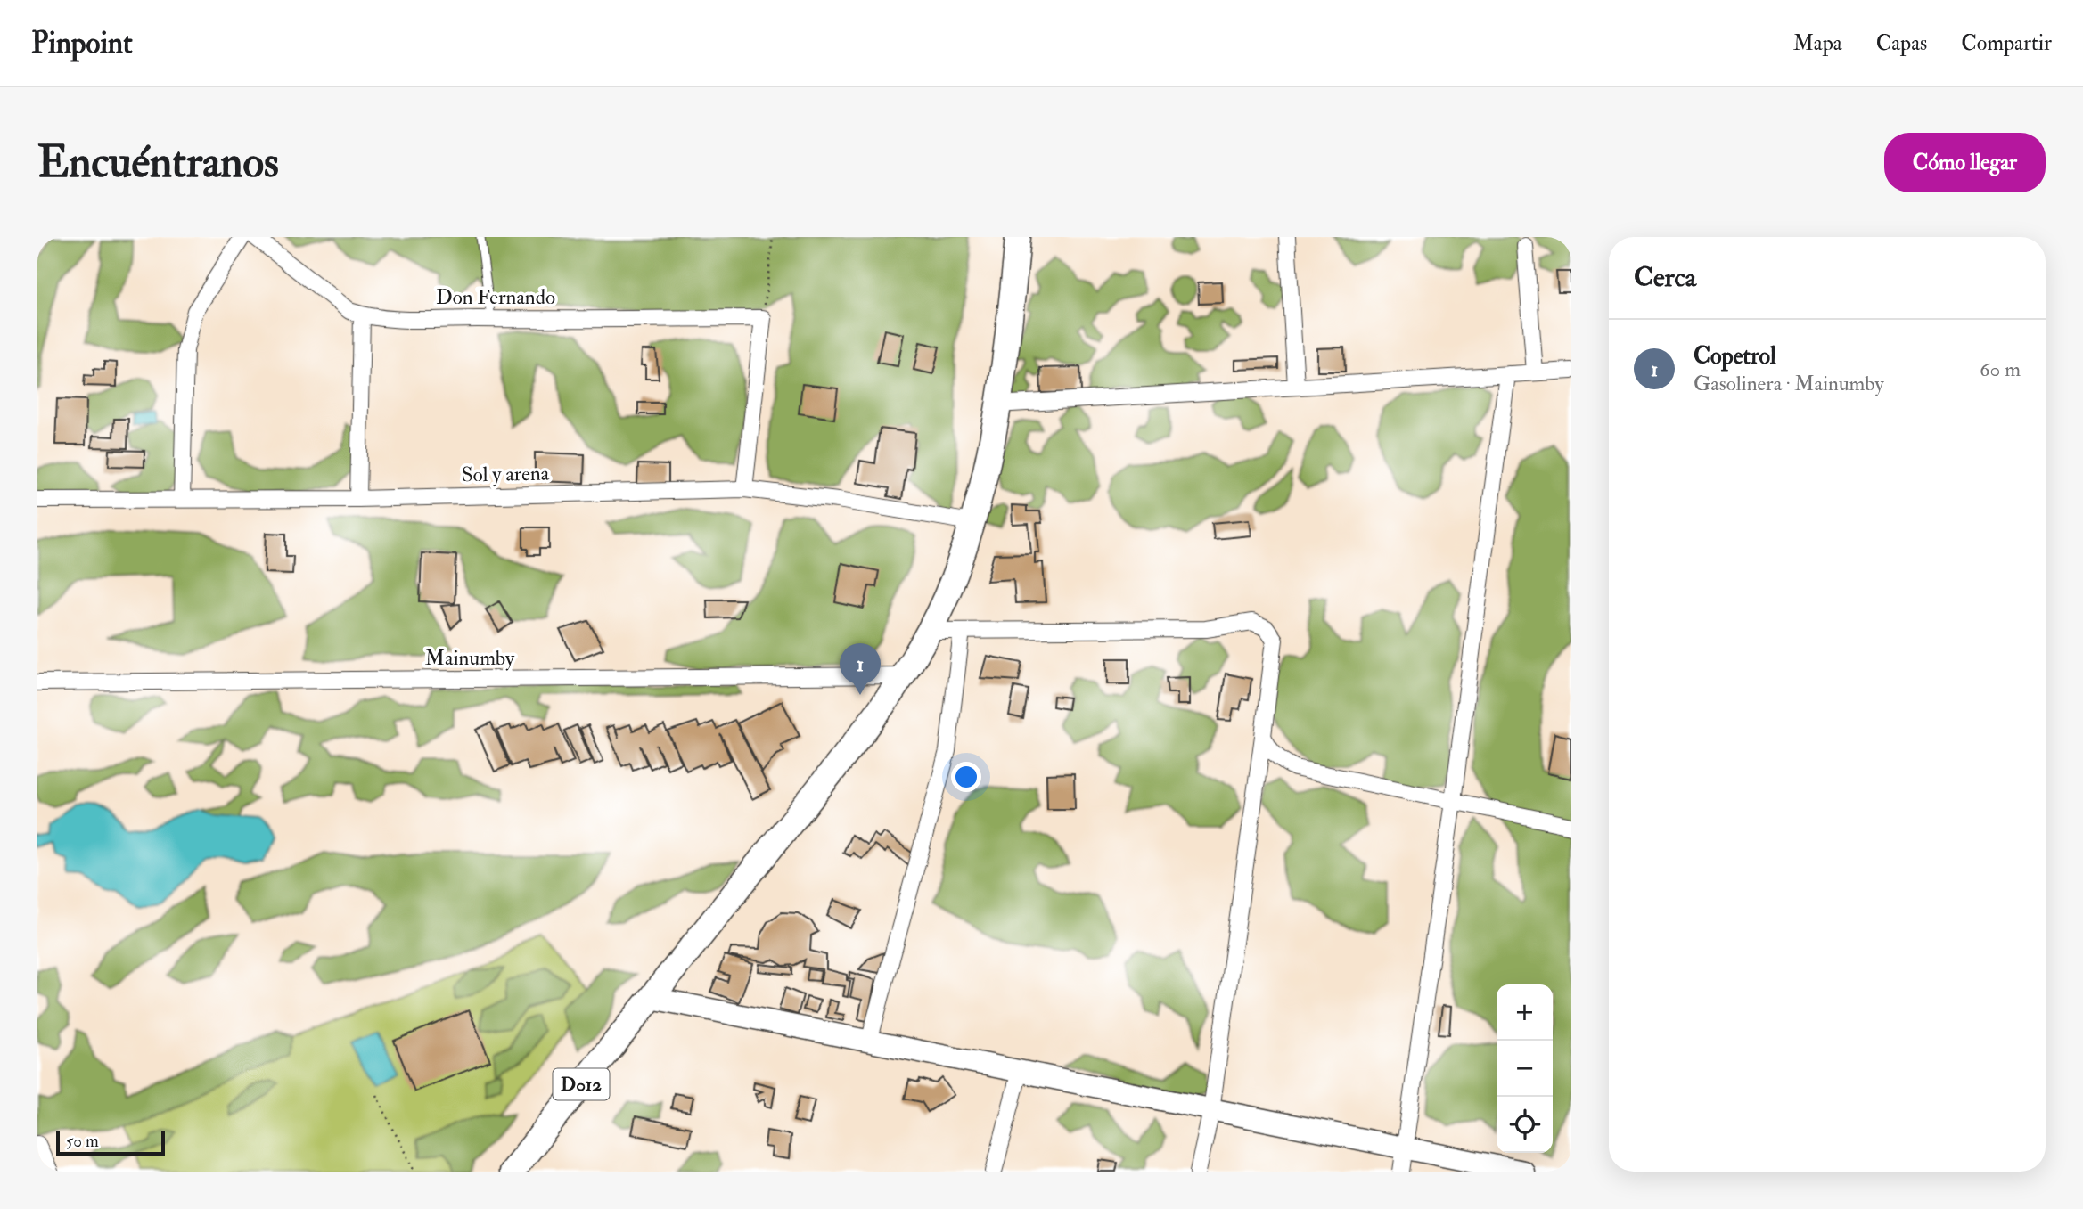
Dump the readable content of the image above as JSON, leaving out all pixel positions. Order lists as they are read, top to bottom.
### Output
{
  "streets": {
    "main road": ["D012"],
    "street": ["Don Fernando", "Sol y arena", "Mainumby"]
  },
  "crossings": [
    ["Sol y arena", "D012"],
    ["Mainumby", "D012"]
  ],
  "scale_bar": "50 m",
  "page": {
    "header": "Pinpoint",
    "nav": ["Mapa", "Capas", "Compartir"],
    "buttons": "Cómo llegar",
    "title": "Encuéntranos",
    "heading": "Cerca",
    "list": [
      {
        "mark": "1",
        "name": "Copetrol",
        "note": "Gasolinera · Mainumby",
        "value": "60 m"
      }
    ],
    "pins": "1",
    "map_buttons": ["+", "−"],
    "scale": "50 m"
  }
}
